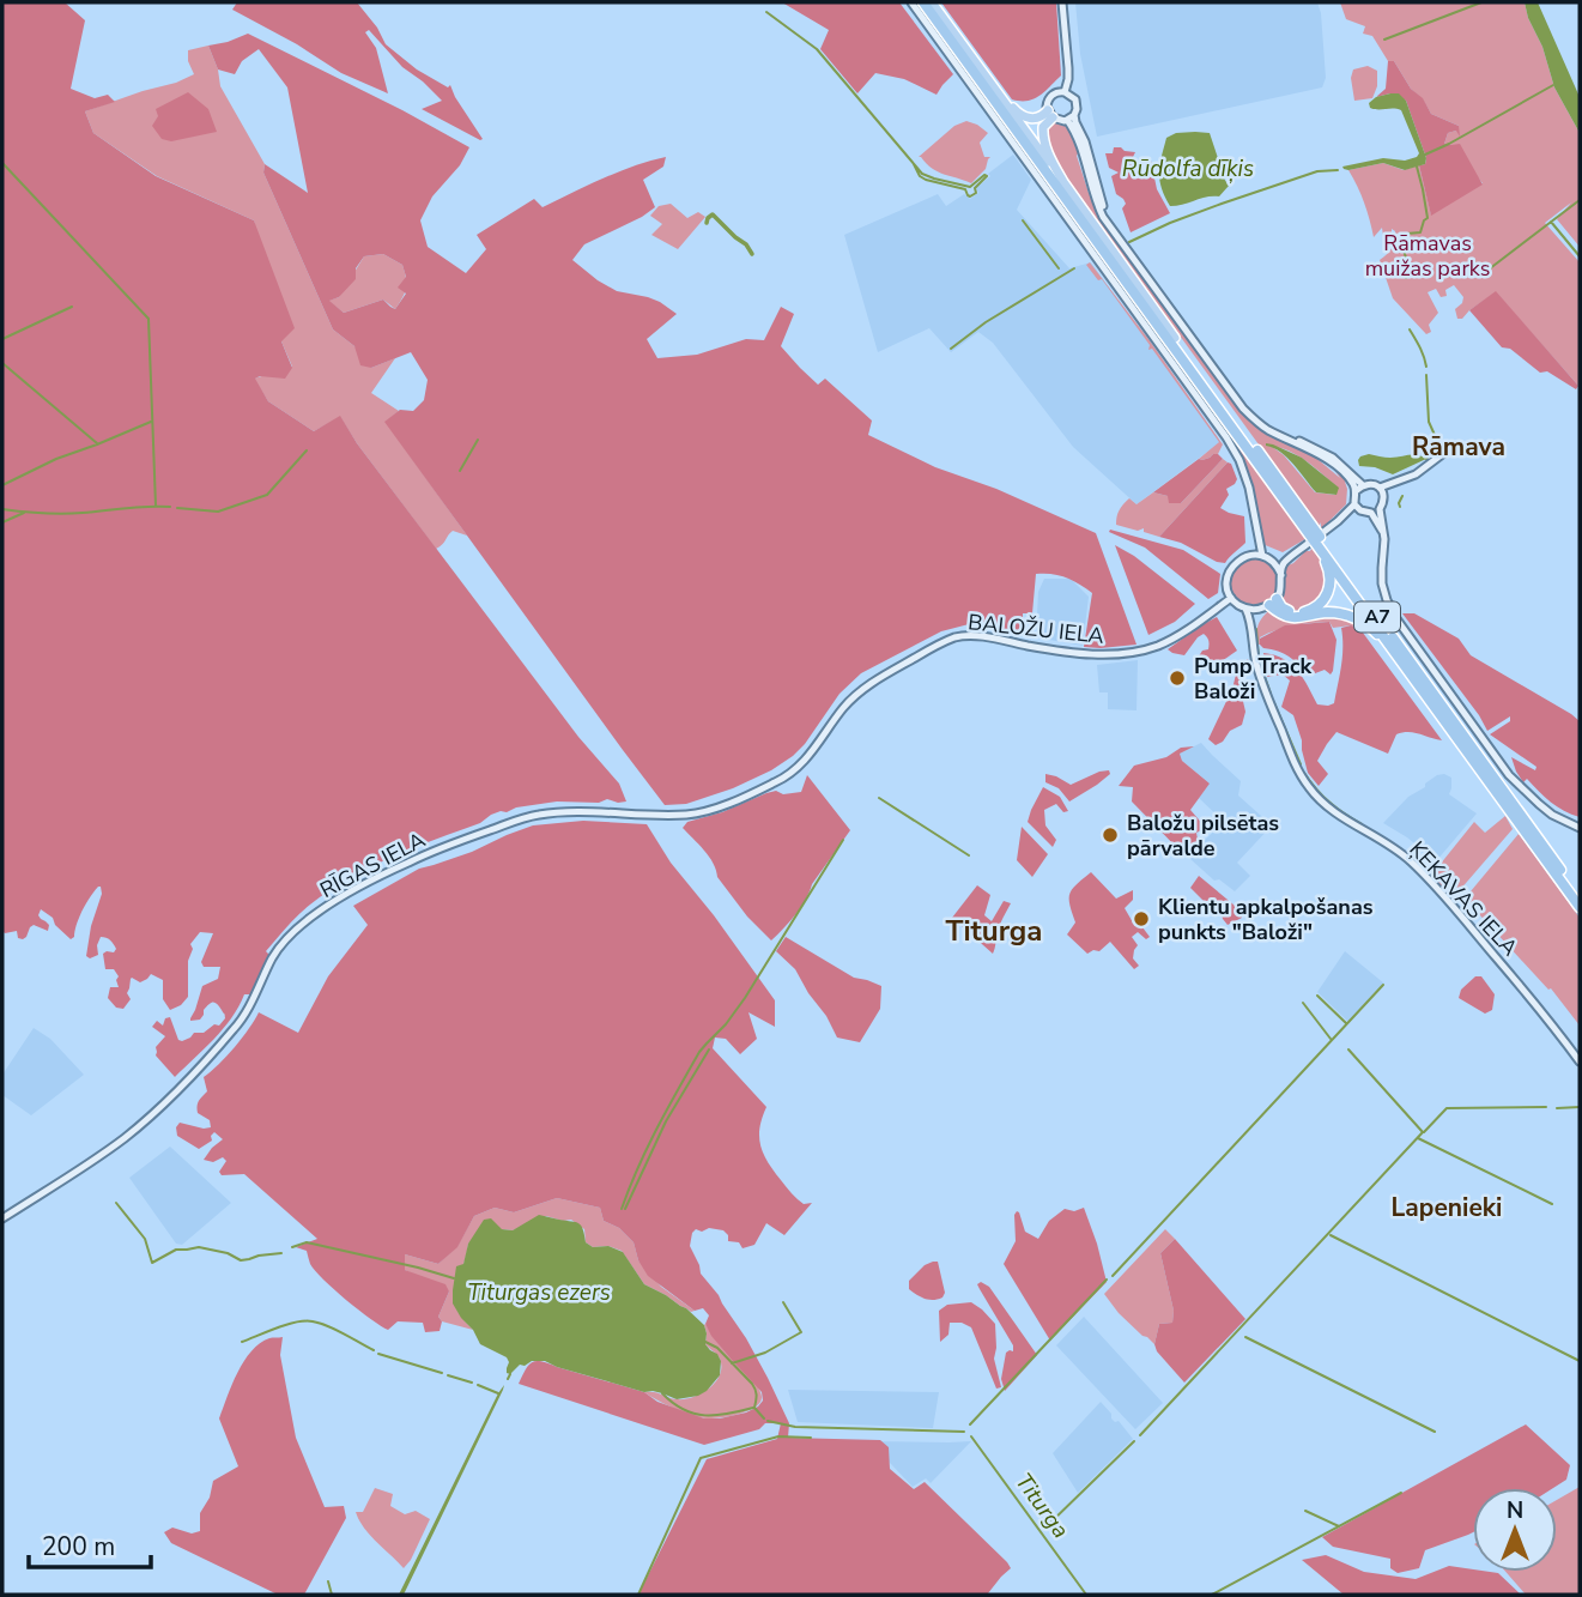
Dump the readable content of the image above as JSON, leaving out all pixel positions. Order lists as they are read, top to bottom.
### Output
{
  "streets": {
    "highway": ["A7"],
    "main road": ["BALOŽU IELA", "RĪGAS IELA", "ĶEKAVAS IELA"]
  },
  "crossings": [
    ["BALOŽU IELA", "RĪGAS IELA"],
    ["BALOŽU IELA", "ĶEKAVAS IELA"]
  ],
  "districts": ["Rāmava", "Titurga", "Lapenieki"],
  "water": ["Rūdolfa dīķis", "Titurgas ezers", "Titurga"],
  "parks": ["Rāmavas muižas parks"],
  "places": ["Pump Track Baloži", "Baložu pilsētas pārvalde", "Klientu apkalpošanas punkts \"Baloži\""],
  "scale_bar": "200 m",
  "north": "top"
}
